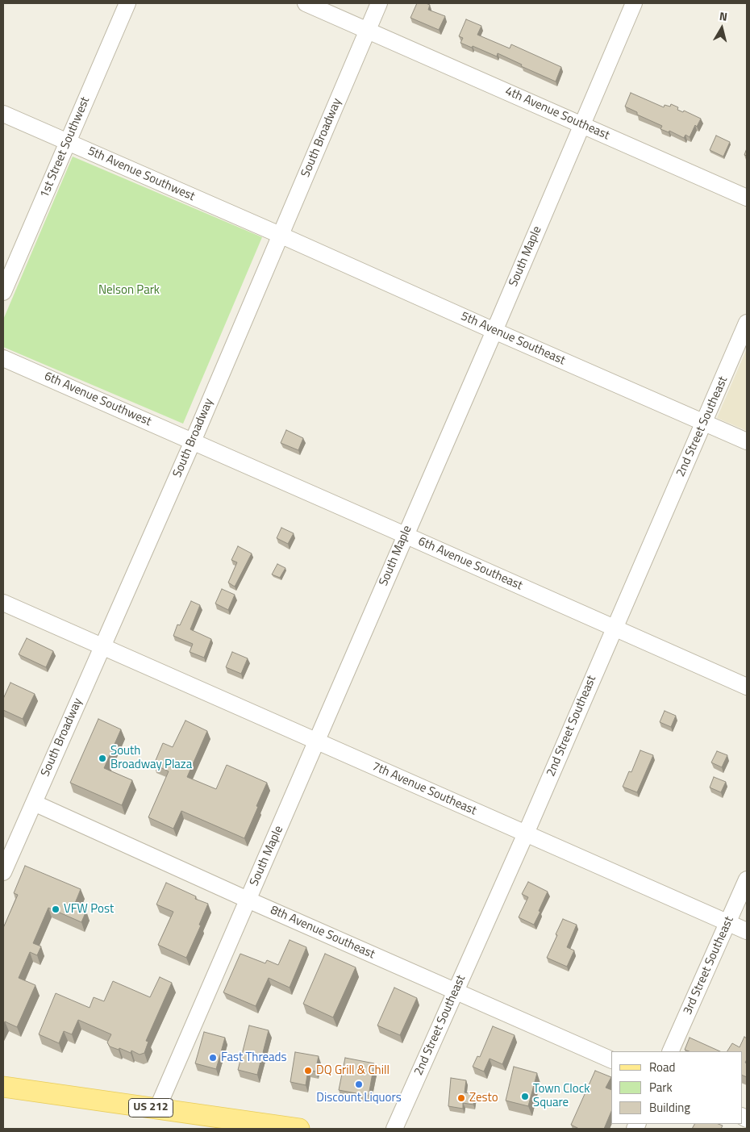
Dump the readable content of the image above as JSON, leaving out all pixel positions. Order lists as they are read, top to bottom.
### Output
{
  "streets": {
    "main road": ["US 212"],
    "street": [
      "4th Avenue Southeast",
      "South Broadway",
      "1st Street Southwest",
      "5th Avenue Southwest",
      "South Maple",
      "5th Avenue Southeast",
      "6th Avenue Southwest",
      "2nd Street Southeast",
      "6th Avenue Southeast",
      "7th Avenue Southeast",
      "8th Avenue Southeast",
      "3rd Street Southeast"
    ]
  },
  "crossings": [
    ["4th Avenue Southeast", "South Broadway"],
    ["4th Avenue Southeast", "South Maple"],
    ["South Broadway", "5th Avenue Southwest"],
    ["South Broadway", "5th Avenue Southeast"],
    ["South Broadway", "6th Avenue Southwest"],
    ["South Broadway", "6th Avenue Southeast"],
    ["South Broadway", "7th Avenue Southeast"],
    ["South Broadway", "8th Avenue Southeast"],
    ["1st Street Southwest", "5th Avenue Southwest"],
    ["5th Avenue Southwest", "5th Avenue Southeast"],
    ["South Maple", "5th Avenue Southeast"],
    ["South Maple", "6th Avenue Southeast"],
    ["South Maple", "7th Avenue Southeast"],
    ["South Maple", "8th Avenue Southeast"],
    ["South Maple", "US 212"],
    ["5th Avenue Southeast", "2nd Street Southeast"],
    ["6th Avenue Southwest", "6th Avenue Southeast"],
    ["2nd Street Southeast", "6th Avenue Southeast"],
    ["2nd Street Southeast", "7th Avenue Southeast"],
    ["2nd Street Southeast", "8th Avenue Southeast"],
    ["7th Avenue Southeast", "3rd Street Southeast"]
  ],
  "parks": ["Nelson Park"],
  "places": [
    "South Broadway Plaza",
    "VFW Post",
    "Fast Threads",
    "DQ Grill & Chill",
    "Discount Liquors",
    "Town Clock Square",
    "Zesto"
  ],
  "legend": ["Road", "Park", "Building"],
  "north": "top"
}
